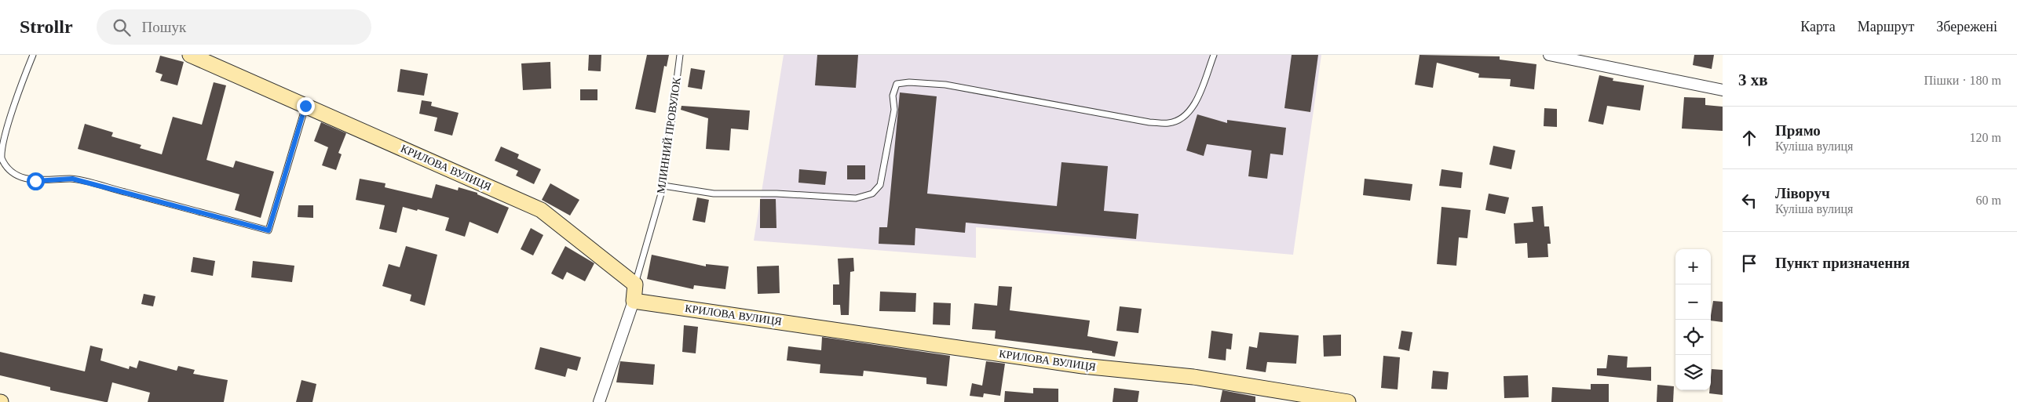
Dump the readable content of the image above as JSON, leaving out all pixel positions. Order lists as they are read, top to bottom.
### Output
{
  "streets": {
    "street": ["КРИЛОВА ВУЛИЦЯ"],
    "lane": ["МЛИННИЙ ПРОВУЛОК"]
  },
  "crossings": [
    ["МЛИННИЙ ПРОВУЛОК", "КРИЛОВА ВУЛИЦЯ"]
  ],
  "page": {
    "header": "Strollr",
    "search": "Пошук",
    "nav": ["Карта", "Маршрут", "Збережені"],
    "heading": ["3 хв", "Пішки · 180 m"],
    "list": [
      ["Прямо", "Куліша вулиця", "120 m"],
      ["Ліворуч", "Куліша вулиця", "60 m"],
      "Пункт призначення"
    ],
    "map_buttons": ["+", "−"]
  }
}
